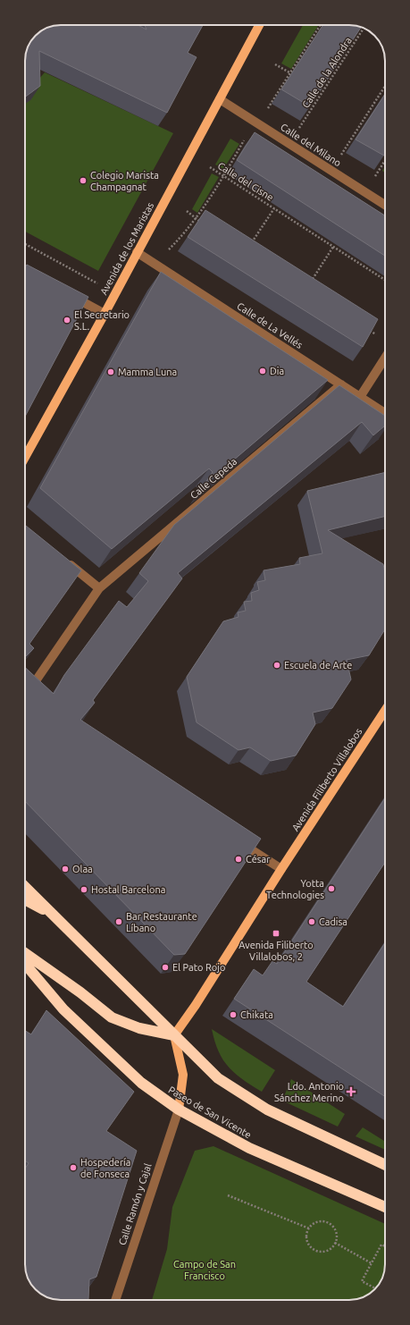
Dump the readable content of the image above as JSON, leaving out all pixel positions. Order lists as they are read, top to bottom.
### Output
{
  "streets": {
    "highway": ["Paseo de San Vicente"],
    "main road": ["Avenida de los Maristas", "Avenida Filiberto Villalobos"],
    "street": [
      "Calle del Milano",
      "Calle de La Vellés",
      "Calle Cepeda",
      "Calle Ramón y Cajal"
    ],
    "path": ["Calle de la Alondra", "Calle del Cisne"]
  },
  "crossings": [
    ["Calle del Milano", "Avenida de los Maristas"],
    ["Avenida de los Maristas", "Calle de La Vellés"],
    ["Calle de La Vellés", "Calle Cepeda"],
    ["Paseo de San Vicente", "Calle Ramón y Cajal"]
  ],
  "parks": ["Campo de San Francisco"],
  "places": {
    "other": [
      "Colegio Marista Champagnat",
      "El Secretario S.L.",
      "Dia",
      "Mamma Luna",
      "Escuela de Arte",
      "César",
      "Olaa",
      "Yotta Technologies",
      "Hostal Barcelona",
      "Bar Restaurante Líbano",
      "Cadisa",
      "El Pato Rojo",
      "Chikata",
      "Hospedería de Fonseca"
    ],
    "transit": ["Avenida Filiberto Villalobos, 2"],
    "health": ["Ldo. Antonio Sánchez Merino"]
  }
}
